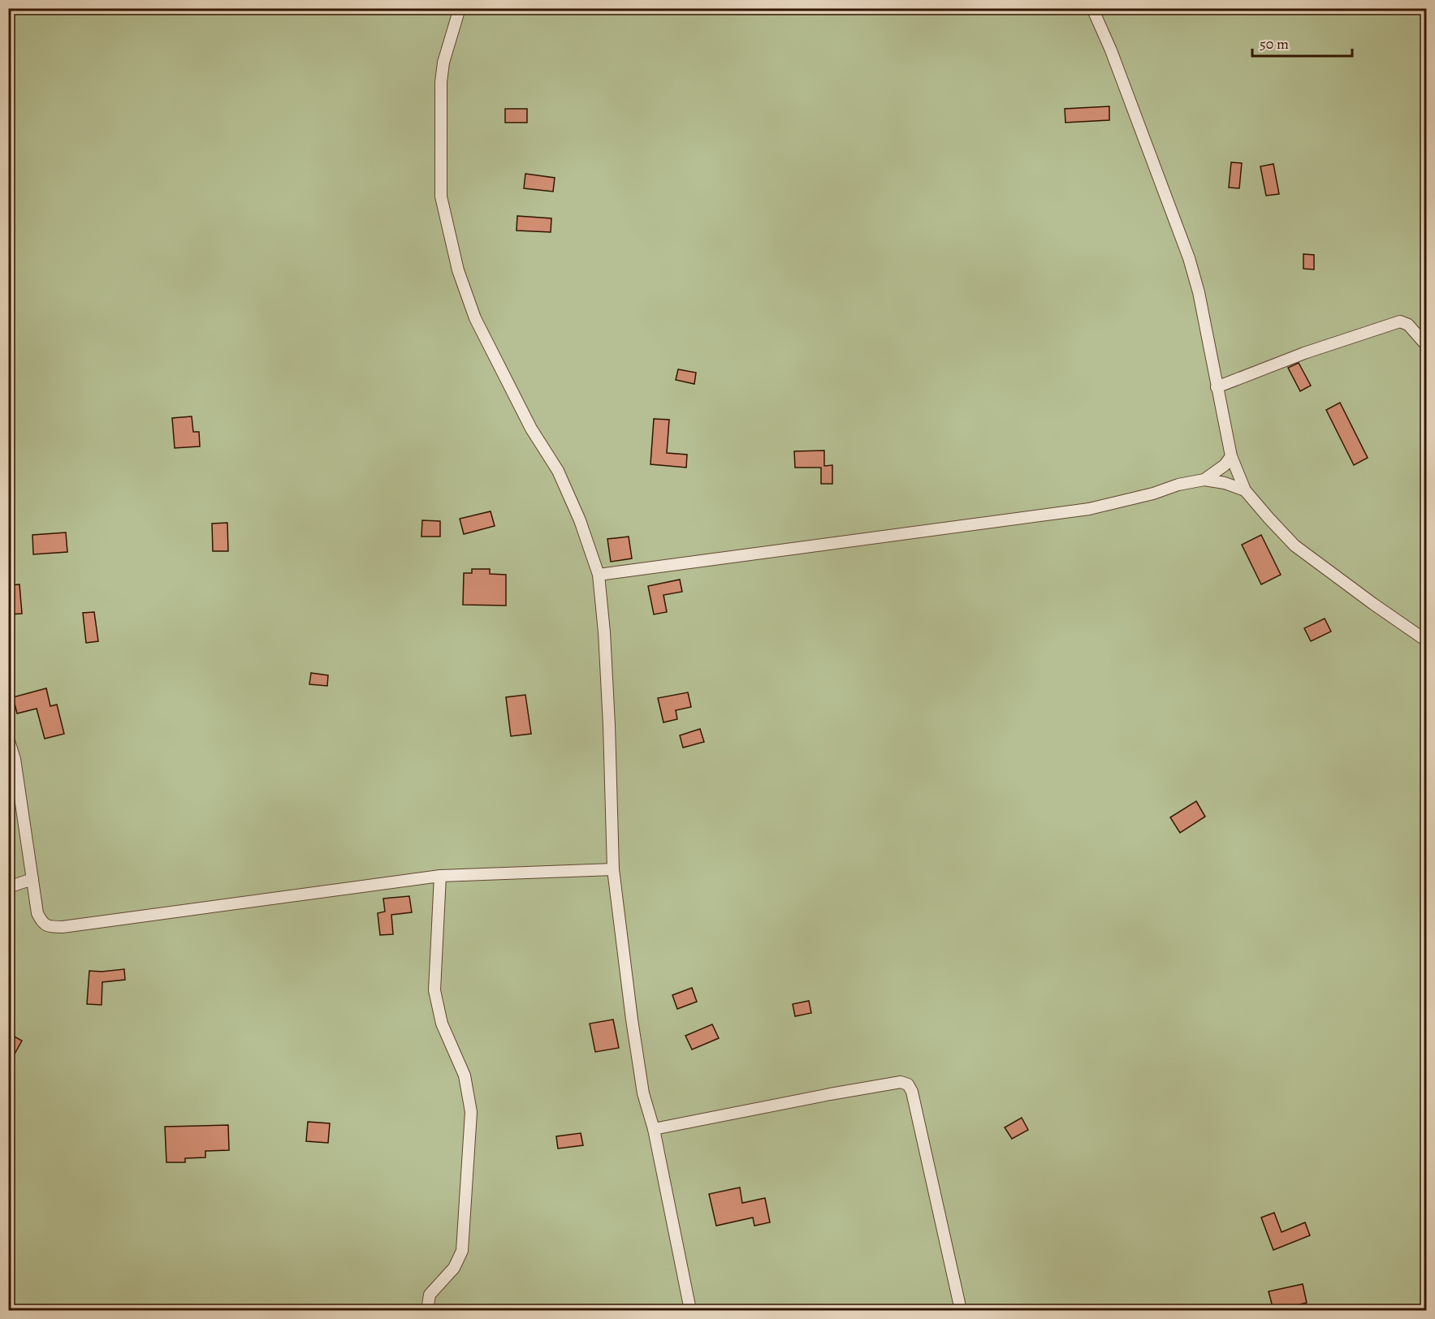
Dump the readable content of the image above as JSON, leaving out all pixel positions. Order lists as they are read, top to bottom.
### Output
{
  "scale_bar": "50 m"
}
